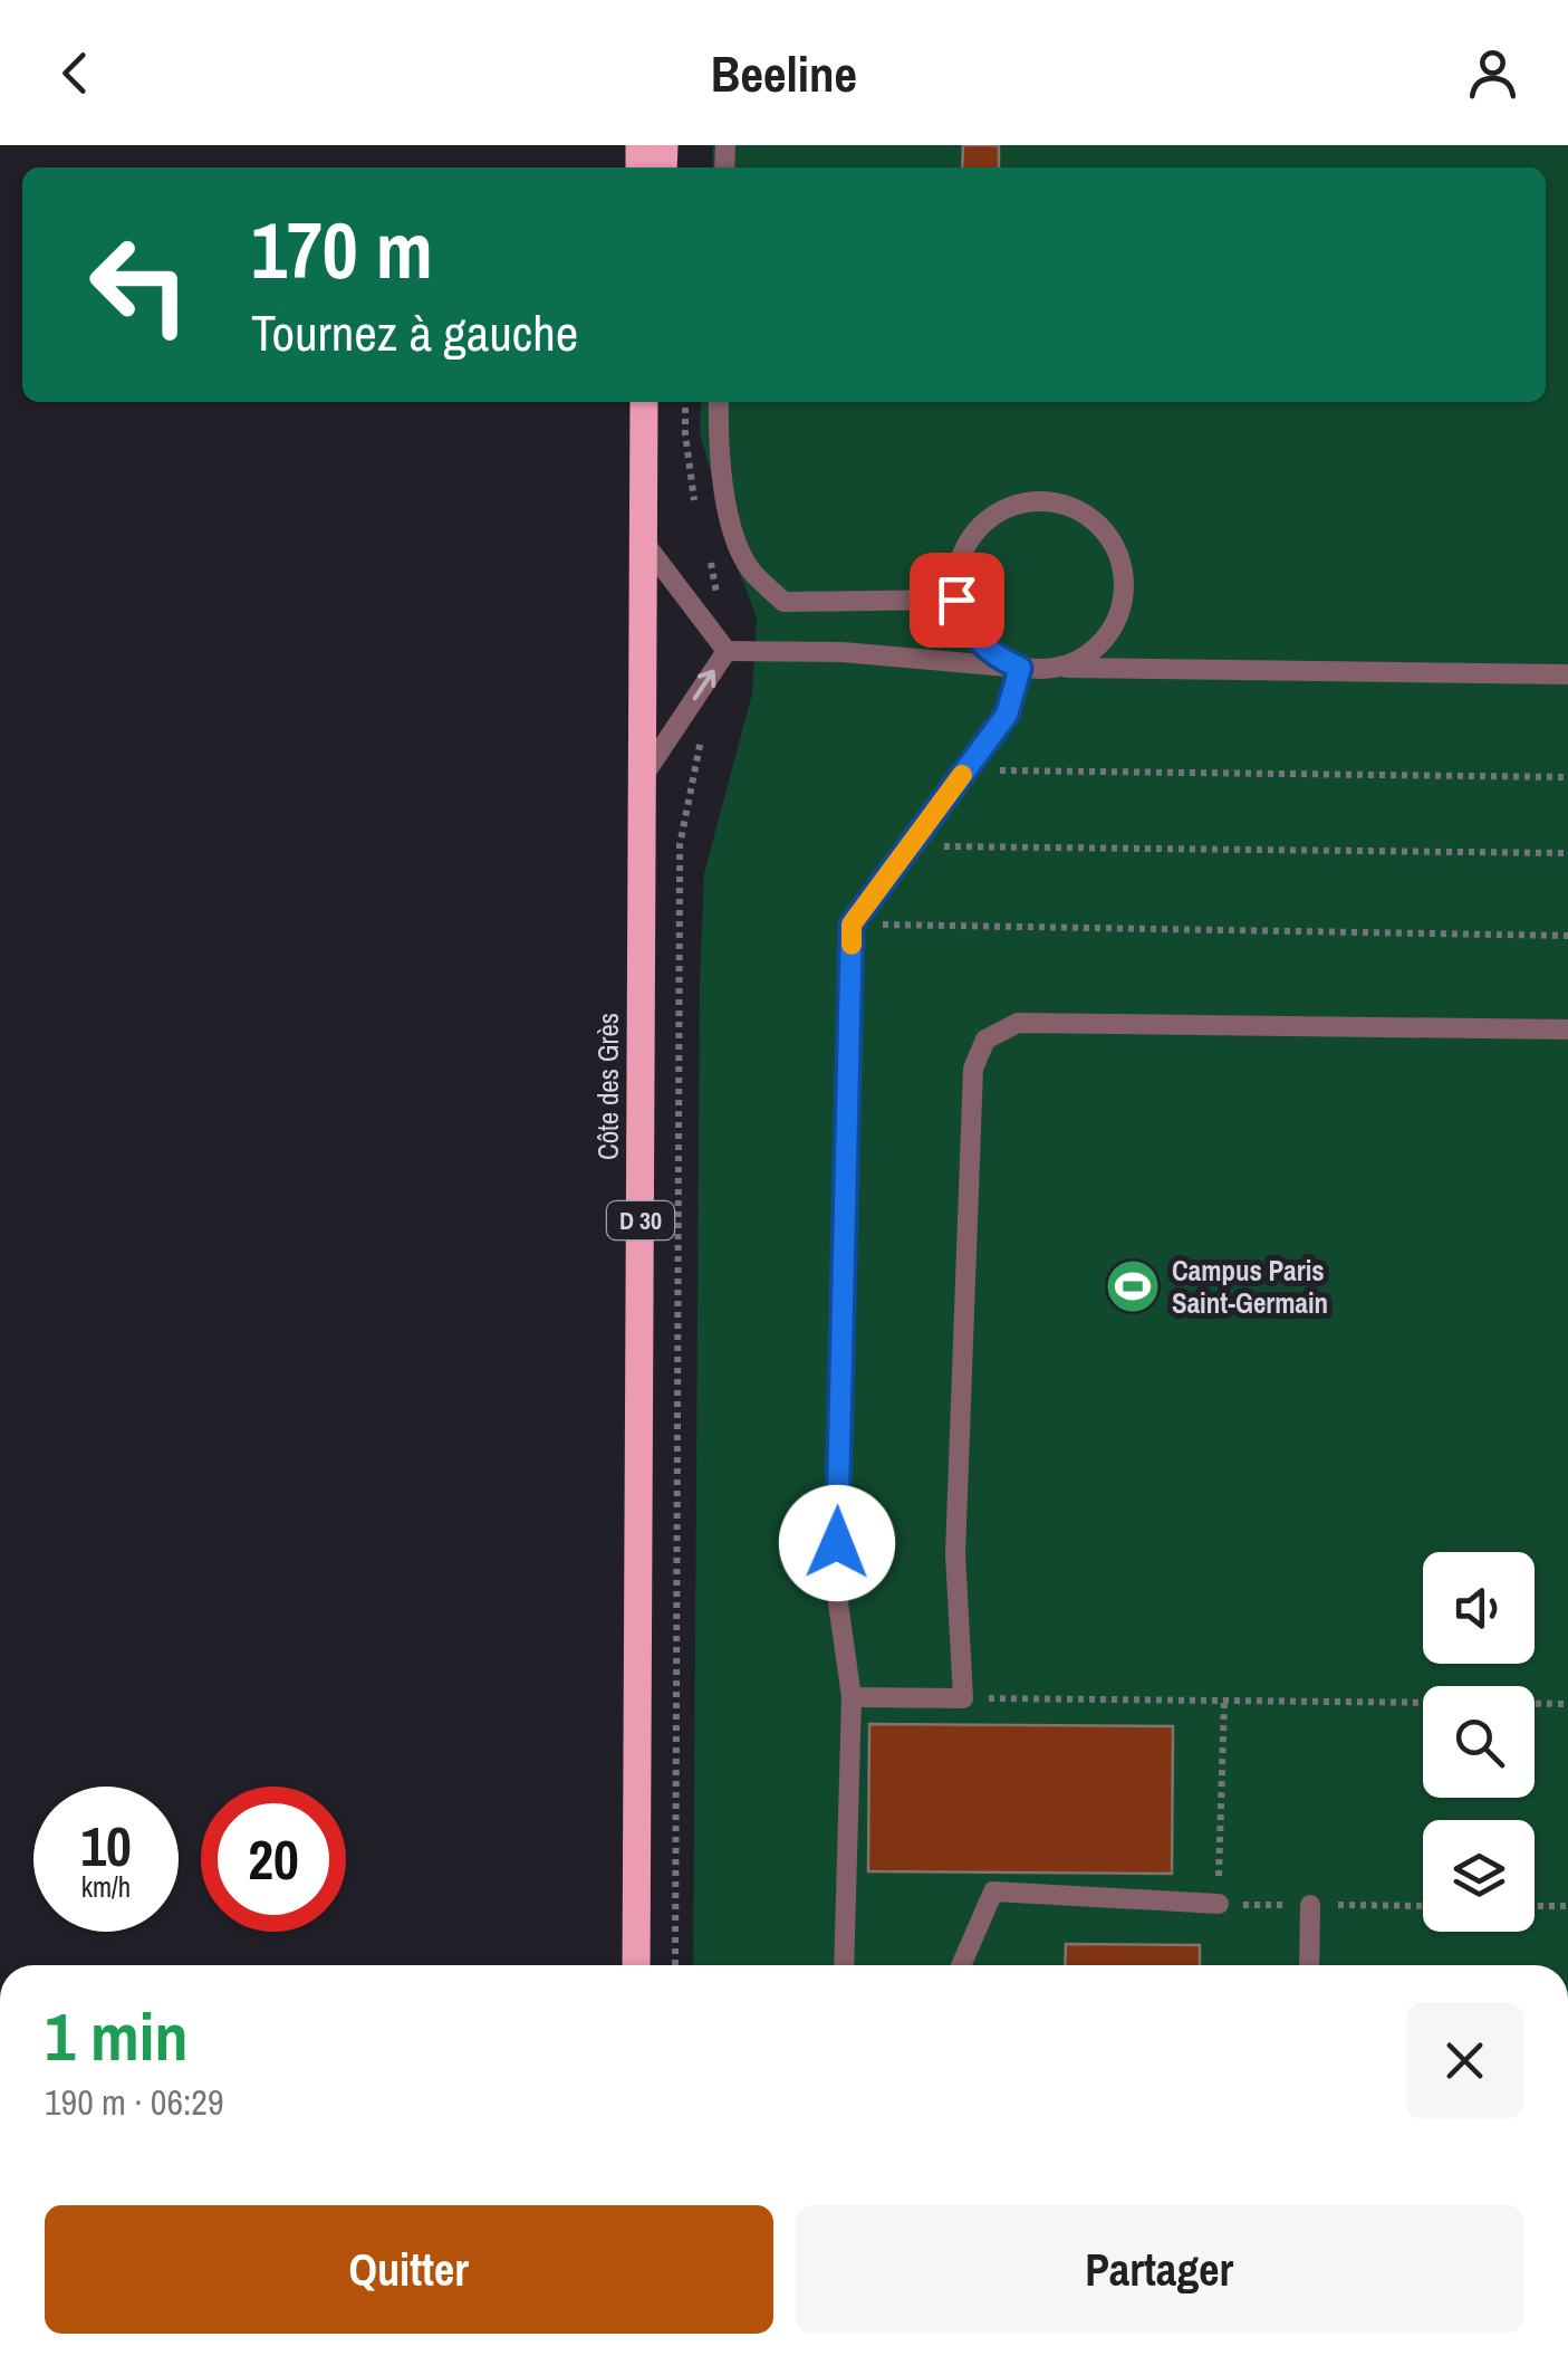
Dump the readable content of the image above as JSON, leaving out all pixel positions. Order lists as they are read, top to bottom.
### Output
{
  "streets": {
    "main road": ["Côte des Grès", "D 30"]
  },
  "places": {
    "sports": ["Campus Paris Saint-Germain"]
  },
  "page": {
    "header": "Beeline",
    "turn": ["170 m", "Tournez à gauche"],
    "speed": "10 km/h",
    "limit": "20",
    "heading": ["1 min", "190 m · 06:29"],
    "buttons": ["Quitter", "Partager"]
  }
}
